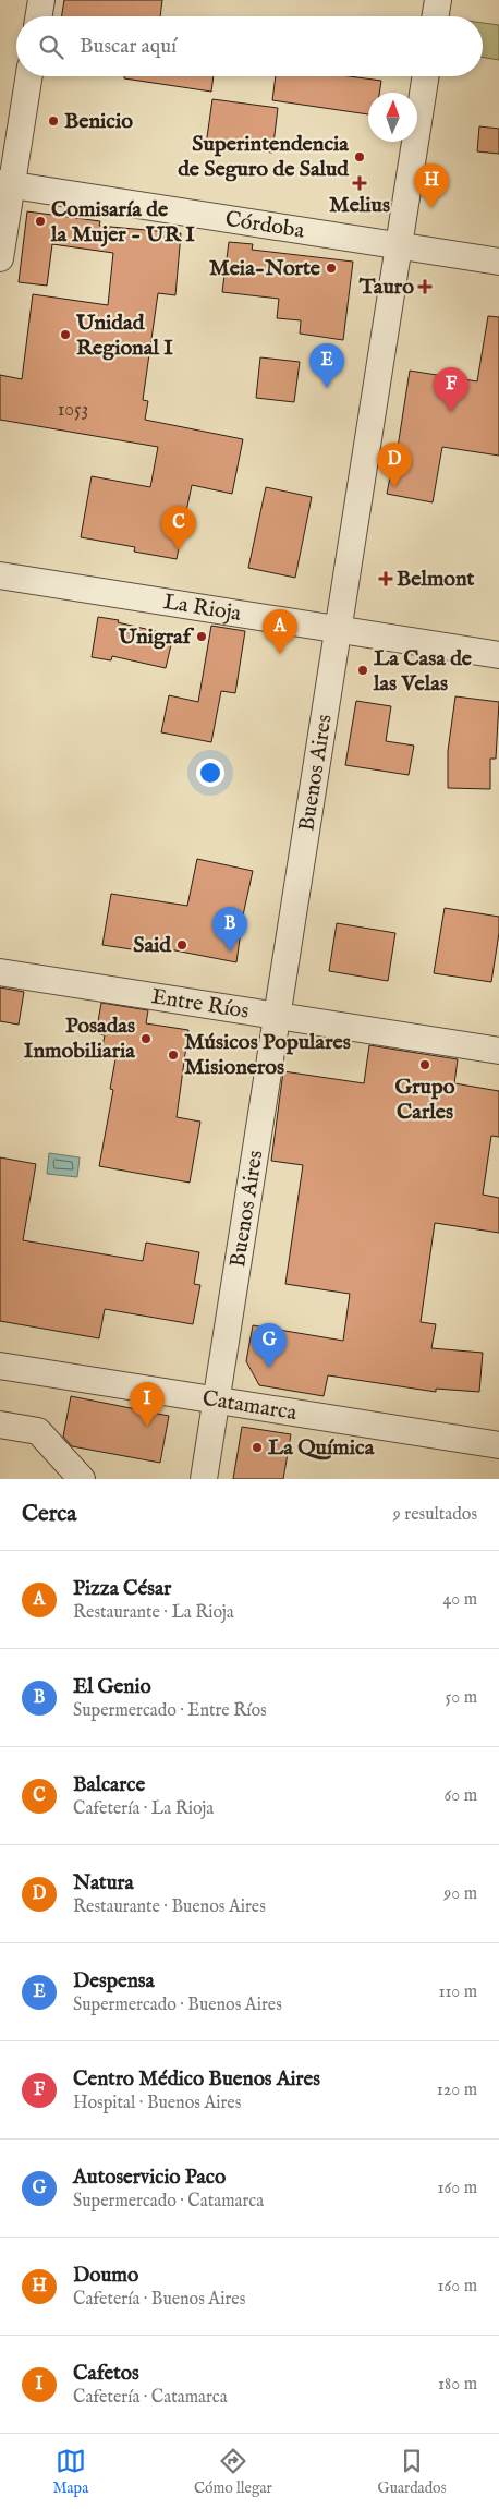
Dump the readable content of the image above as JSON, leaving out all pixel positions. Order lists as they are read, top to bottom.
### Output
{
  "streets": {
    "street": [
      "Córdoba",
      "La Rioja",
      "Buenos Aires",
      "Entre Ríos",
      "Catamarca"
    ]
  },
  "crossings": [
    ["Córdoba", "Buenos Aires"],
    ["La Rioja", "Buenos Aires"],
    ["Buenos Aires", "Entre Ríos"],
    ["Buenos Aires", "Catamarca"]
  ],
  "places": {
    "other": [
      "Benicio",
      "Superintendencia de Seguro de Salud",
      "Comisaría de la Mujer - UR I",
      "Meia-Norte",
      "Unidad Regional I",
      "Unigraf",
      "La Casa de las Velas",
      "Said",
      "Posadas Inmobiliaria",
      "Músicos Populares Misioneros",
      "Grupo Carles",
      "La Química"
    ],
    "health": ["Melius", "Tauro", "Belmont"]
  },
  "house_numbers": ["1053"],
  "north": "top",
  "page": {
    "search": "Buscar aquí",
    "pins": [
      "H",
      "E",
      "F",
      "D",
      "C",
      "A",
      "B",
      "G",
      "I"
    ],
    "heading": ["Cerca", "9 resultados"],
    "list": [
      {
        "mark": "A",
        "name": "Pizza César",
        "note": "Restaurante · La Rioja",
        "value": "40 m"
      },
      {
        "mark": "B",
        "name": "El Genio",
        "note": "Supermercado · Entre Ríos",
        "value": "50 m"
      },
      {
        "mark": "C",
        "name": "Balcarce",
        "note": "Cafetería · La Rioja",
        "value": "60 m"
      },
      {
        "mark": "D",
        "name": "Natura",
        "note": "Restaurante · Buenos Aires",
        "value": "90 m"
      },
      {
        "mark": "E",
        "name": "Despensa",
        "note": "Supermercado · Buenos Aires",
        "value": "110 m"
      },
      {
        "mark": "F",
        "name": "Centro Médico Buenos Aires",
        "note": "Hospital · Buenos Aires",
        "value": "120 m"
      },
      {
        "mark": "G",
        "name": "Autoservicio Paco",
        "note": "Supermercado · Catamarca",
        "value": "160 m"
      },
      {
        "mark": "H",
        "name": "Doumo",
        "note": "Cafetería · Buenos Aires",
        "value": "160 m"
      },
      {
        "mark": "I",
        "name": "Cafetos",
        "note": "Cafetería · Catamarca",
        "value": "180 m"
      }
    ],
    "nav": ["Mapa", "Cómo llegar", "Guardados"]
  }
}
